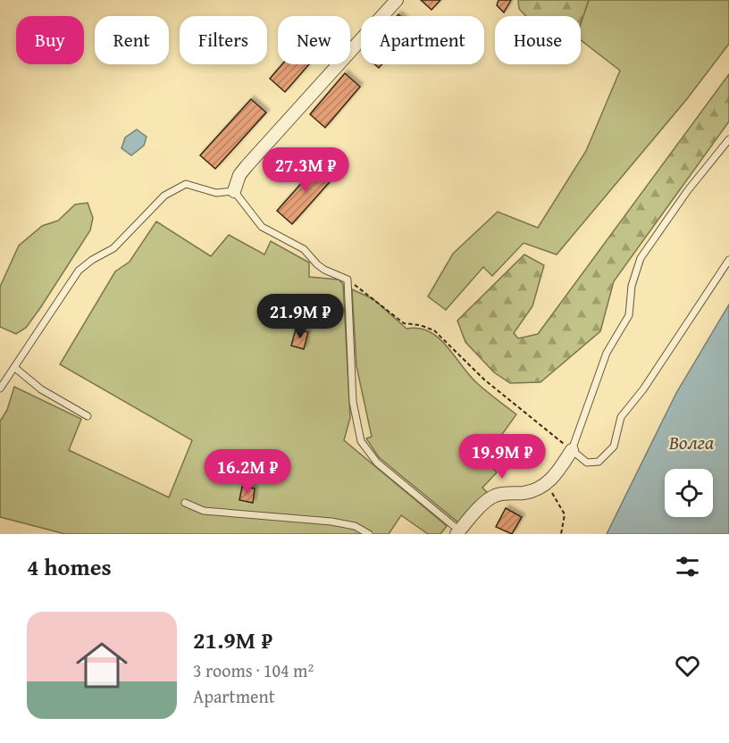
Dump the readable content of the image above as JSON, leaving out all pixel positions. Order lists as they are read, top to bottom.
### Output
{
  "water": ["Волга"],
  "page": {
    "chip": [
      "Buy",
      "Rent",
      "Filters",
      "New",
      "Apartment",
      "House"
    ],
    "price": [
      "27.3M ₽",
      "21.9M ₽",
      "19.9M ₽",
      "16.2M ₽"
    ],
    "heading": "4 homes",
    "list": [
      {
        "name": "21.9M ₽",
        "note": "3 rooms · 104 m² · Apartment"
      }
    ]
  }
}
